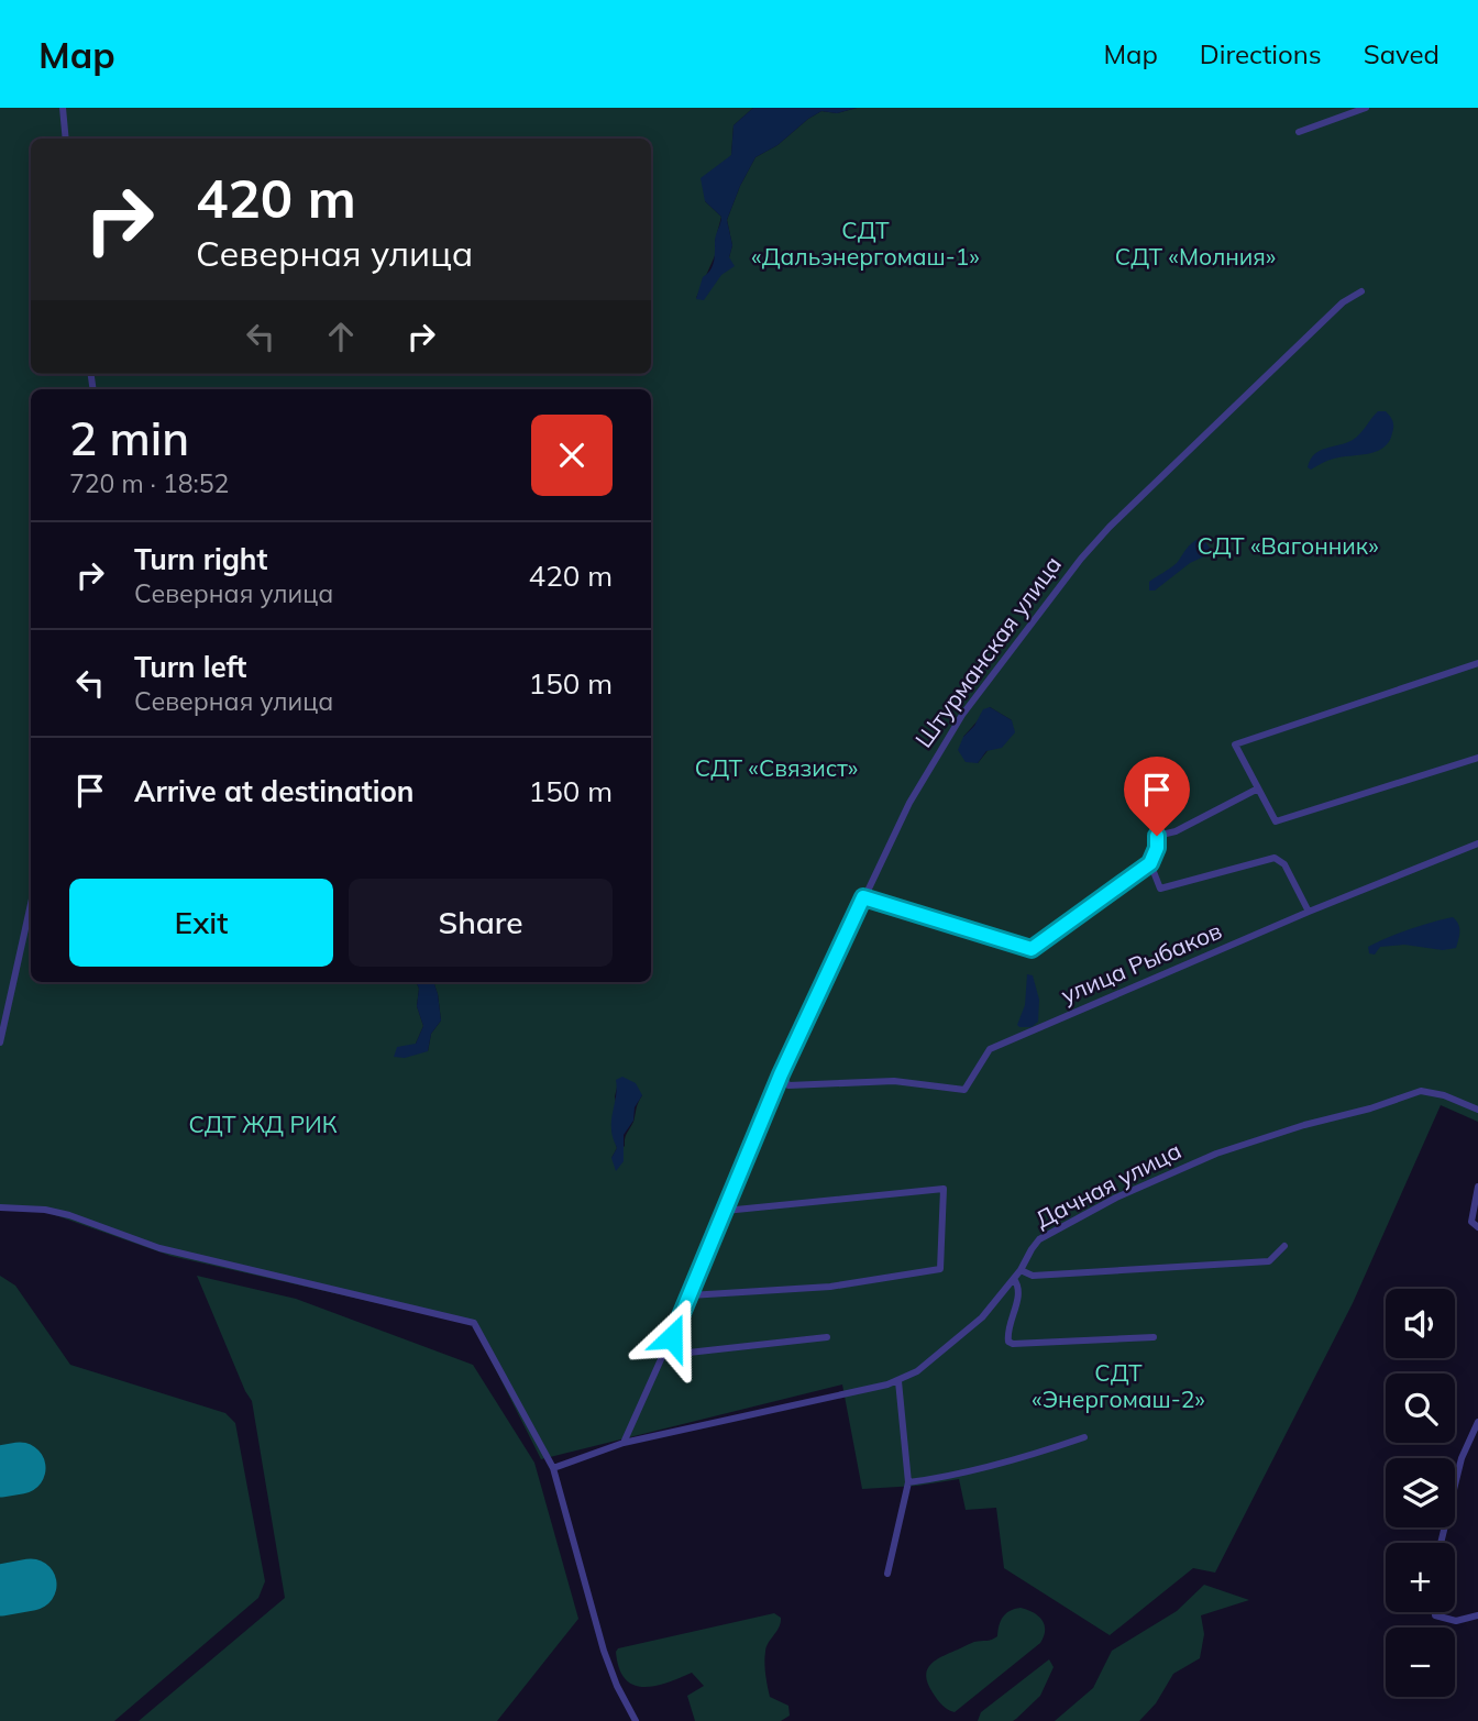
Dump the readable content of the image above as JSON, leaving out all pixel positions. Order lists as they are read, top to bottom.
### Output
{
  "streets": {
    "street": ["Штурманская улица", "улица Рыбаков", "Дачная улица"]
  },
  "crossings": [
    ["Штурманская улица", "улица Рыбаков"],
    ["Штурманская улица", "Дачная улица"]
  ],
  "parks": [
    "СДТ «Дальэнергомаш-1»",
    "СДТ «Молния»",
    "СДТ «Вагонник»",
    "СДТ «Связист»",
    "СДТ ЖД РИК",
    "СДТ «Энергомаш-2»"
  ],
  "page": {
    "header": "Map",
    "nav": ["Map", "Directions", "Saved"],
    "turn": ["420 m", "Северная улица"],
    "heading": ["2 min", "720 m · 18:52"],
    "list": [
      {
        "name": "Turn right",
        "note": "Северная улица",
        "value": "420 m"
      },
      {
        "name": "Turn left",
        "note": "Северная улица",
        "value": "150 m"
      },
      {
        "name": "Arrive at destination",
        "value": "150 m"
      }
    ],
    "buttons": ["Exit", "Share"],
    "map_buttons": ["+", "−"]
  }
}
